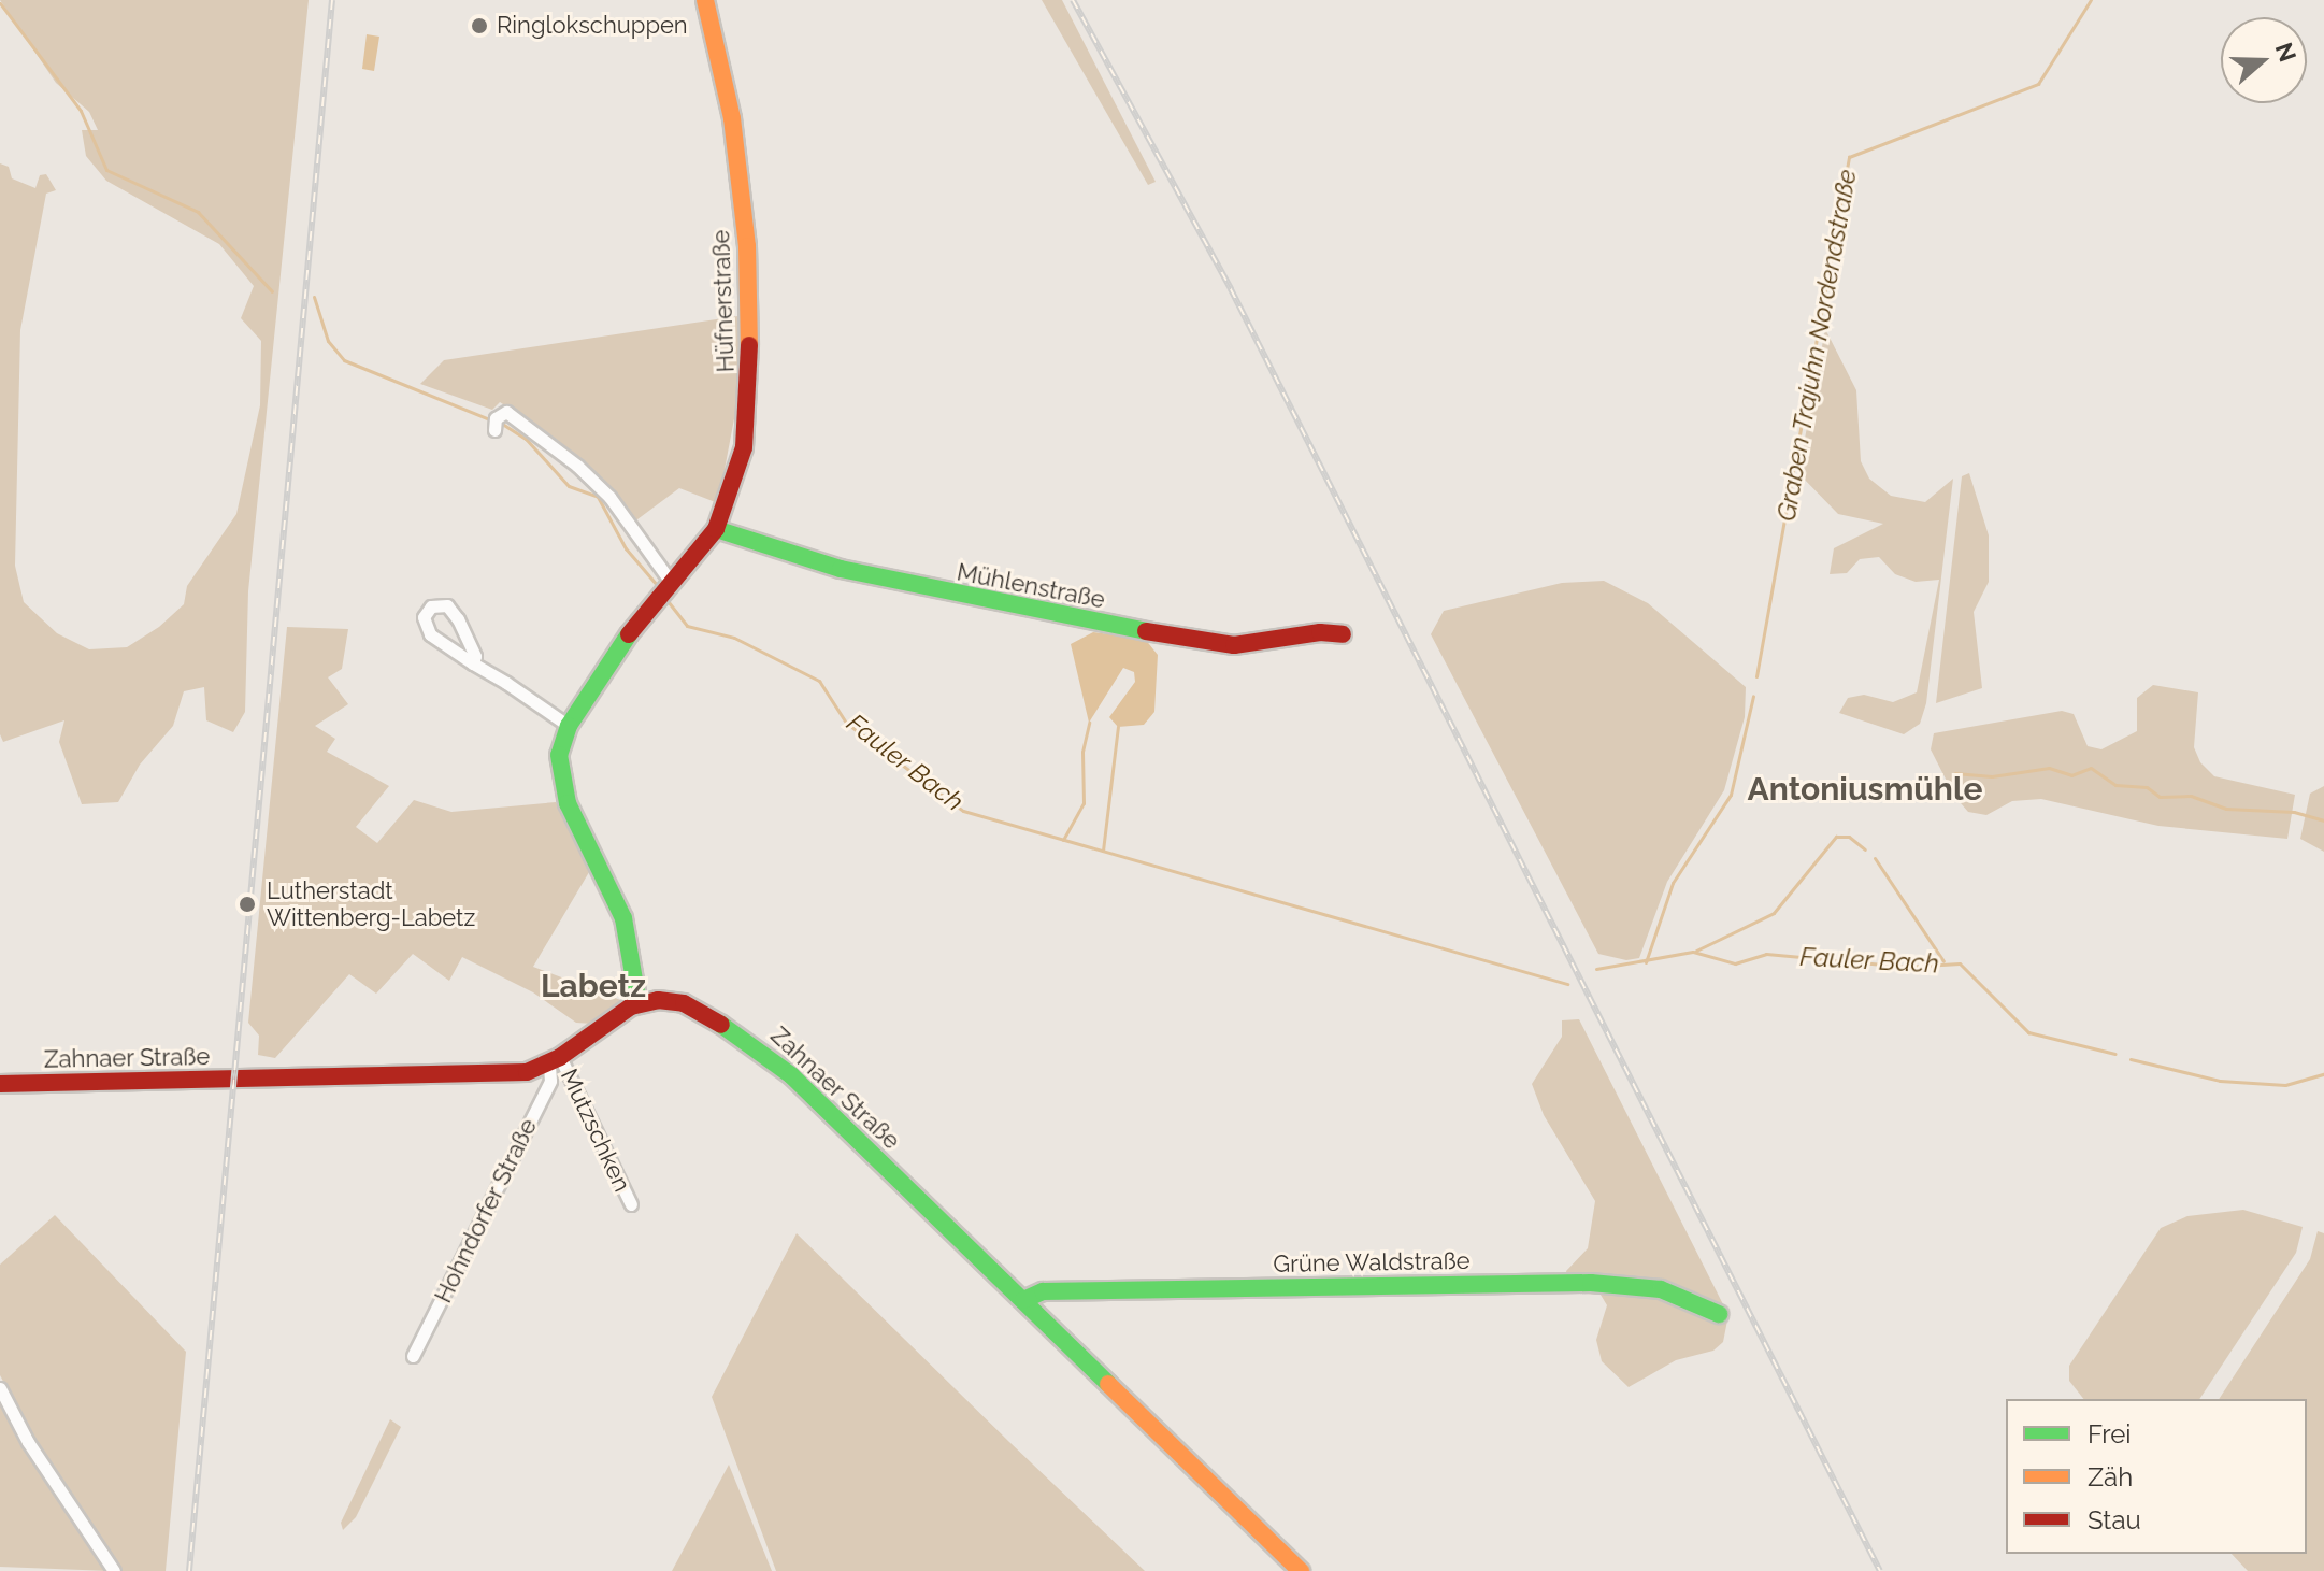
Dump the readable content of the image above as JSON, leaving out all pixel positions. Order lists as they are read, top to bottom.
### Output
{
  "streets": {
    "street": [
      "Hüfnerstraße",
      "Mühlenstraße",
      "Zahnaer Straße",
      "Mutzschken",
      "Hohndorfer Straße",
      "Grüne Waldstraße"
    ]
  },
  "crossings": [
    ["Hüfnerstraße", "Mühlenstraße"],
    ["Hüfnerstraße", "Zahnaer Straße"],
    ["Zahnaer Straße", "Mutzschken"],
    ["Zahnaer Straße", "Hohndorfer Straße"],
    ["Zahnaer Straße", "Grüne Waldstraße"],
    ["Mutzschken", "Hohndorfer Straße"]
  ],
  "districts": ["Antoniusmühle", "Labetz"],
  "water": ["Graben Trajuhn Nordendstraße", "Fauler Bach"],
  "places": ["Ringlokschuppen", "Lutherstadt Wittenberg-Labetz"],
  "legend": ["Frei", "Zäh", "Stau"],
  "north": "right"
}
